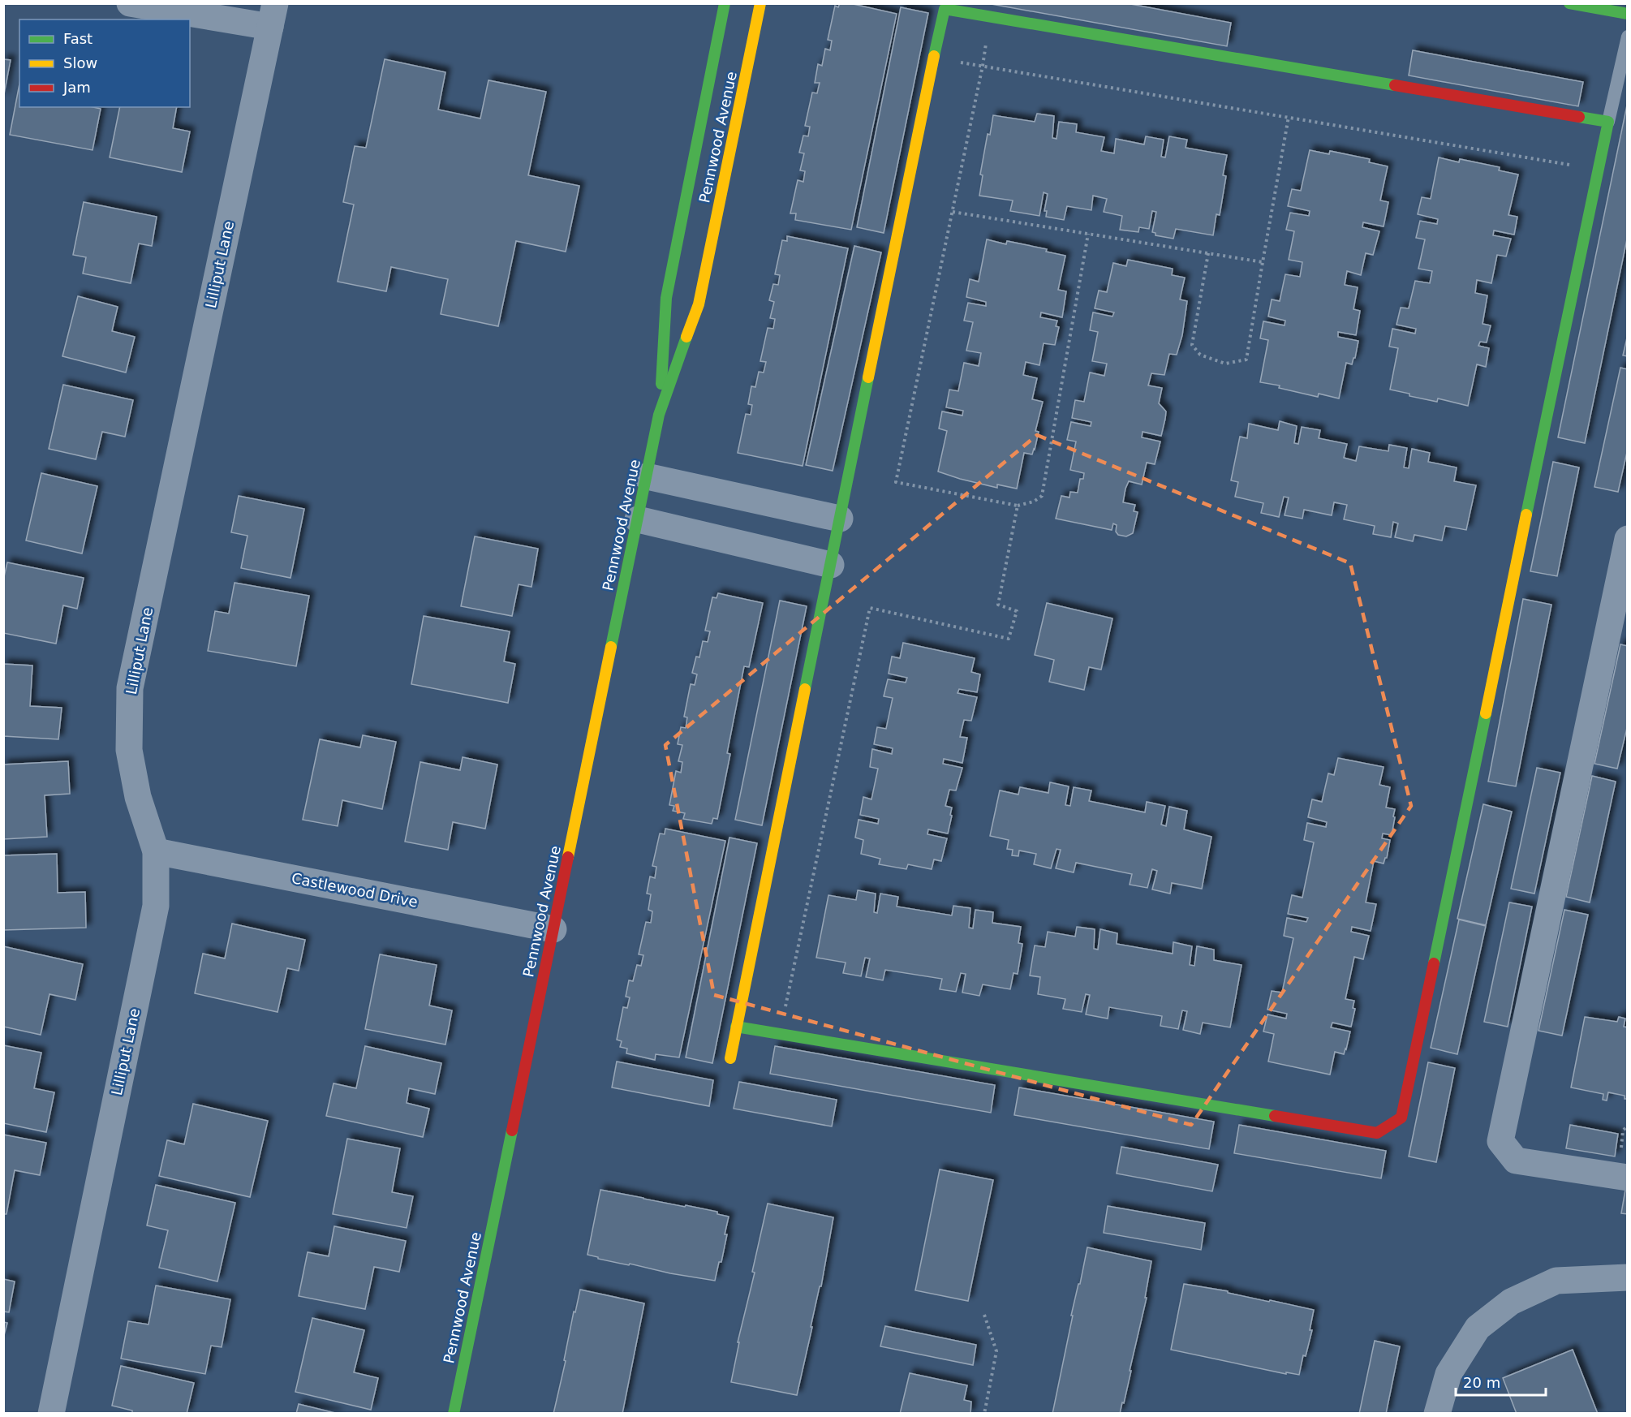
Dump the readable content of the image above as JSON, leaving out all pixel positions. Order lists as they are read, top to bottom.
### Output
{
  "streets": {
    "street": ["Pennwood Avenue", "Lilliput Lane", "Castlewood Drive"]
  },
  "crossings": [
    ["Pennwood Avenue", "Castlewood Drive"],
    ["Lilliput Lane", "Castlewood Drive"]
  ],
  "legend": ["Fast", "Slow", "Jam"],
  "scale_bar": "20 m"
}
